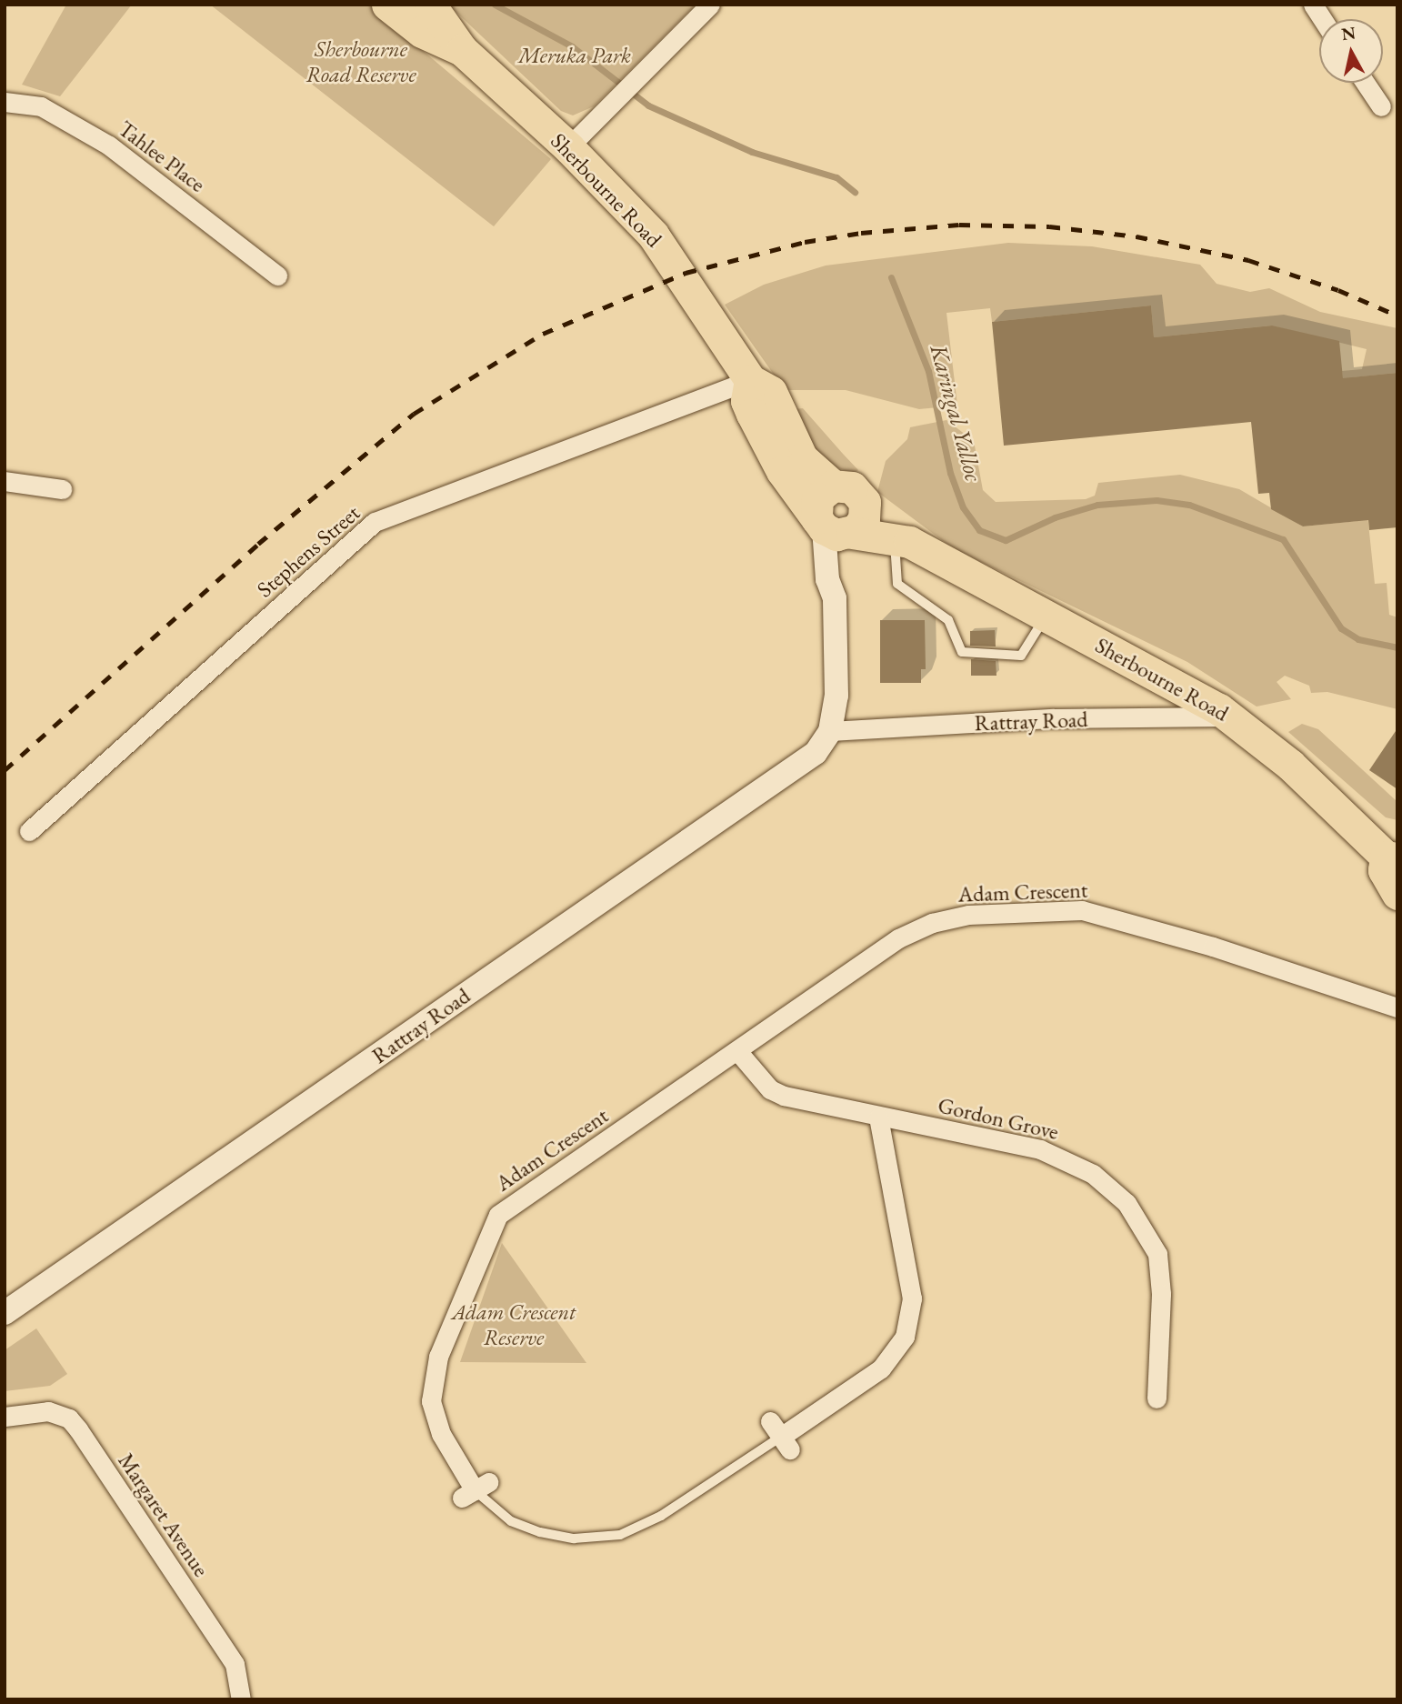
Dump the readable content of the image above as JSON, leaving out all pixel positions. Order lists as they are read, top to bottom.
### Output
{
  "streets": {
    "main road": ["Sherbourne Road"],
    "street": [
      "Tahlee Place",
      "Stephens Street",
      "Rattray Road",
      "Adam Crescent",
      "Gordon Grove",
      "Margaret Avenue"
    ]
  },
  "crossings": [
    ["Sherbourne Road", "Stephens Street"],
    ["Sherbourne Road", "Rattray Road"],
    ["Adam Crescent", "Gordon Grove"]
  ],
  "water": ["Karingal Yalloc"],
  "parks": ["Sherbourne Road Reserve", "Meruka Park", "Adam Crescent Reserve"],
  "north": "top"
}
